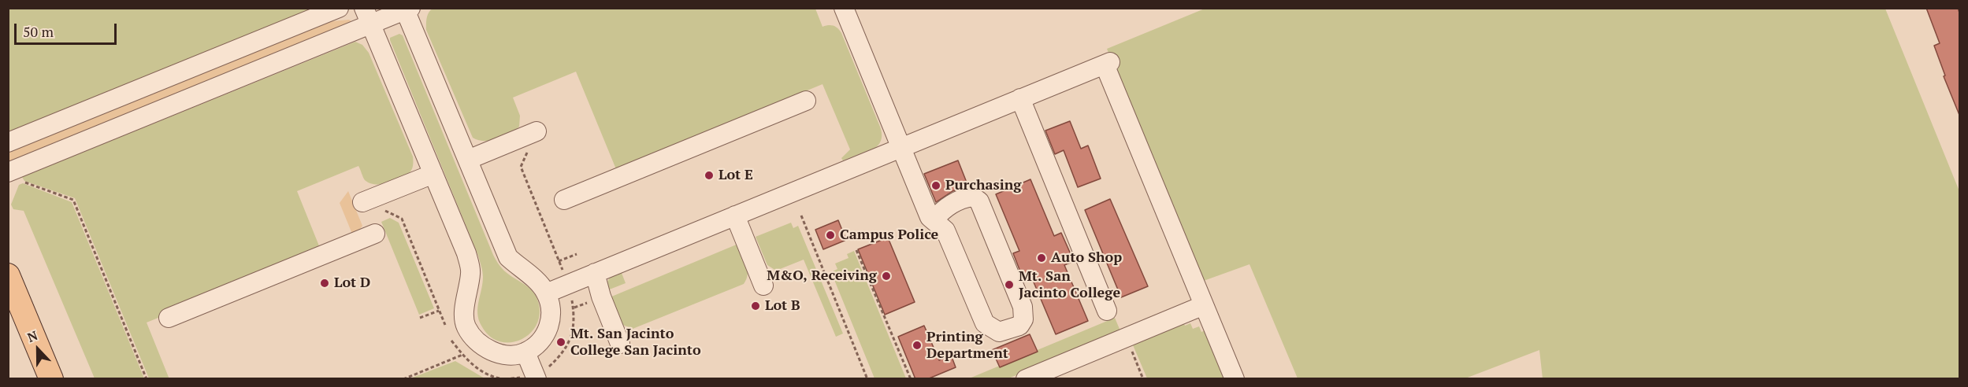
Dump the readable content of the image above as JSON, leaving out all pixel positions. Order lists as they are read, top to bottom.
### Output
{
  "places": [
    "Lot E",
    "Purchasing",
    "Campus Police",
    "Auto Shop",
    "M&O, Receiving",
    "Lot D",
    "Mt. San Jacinto College",
    "Lot B",
    "Mt. San Jacinto College San Jacinto",
    "Printing Department"
  ],
  "scale_bar": "50 m",
  "north": "top"
}
